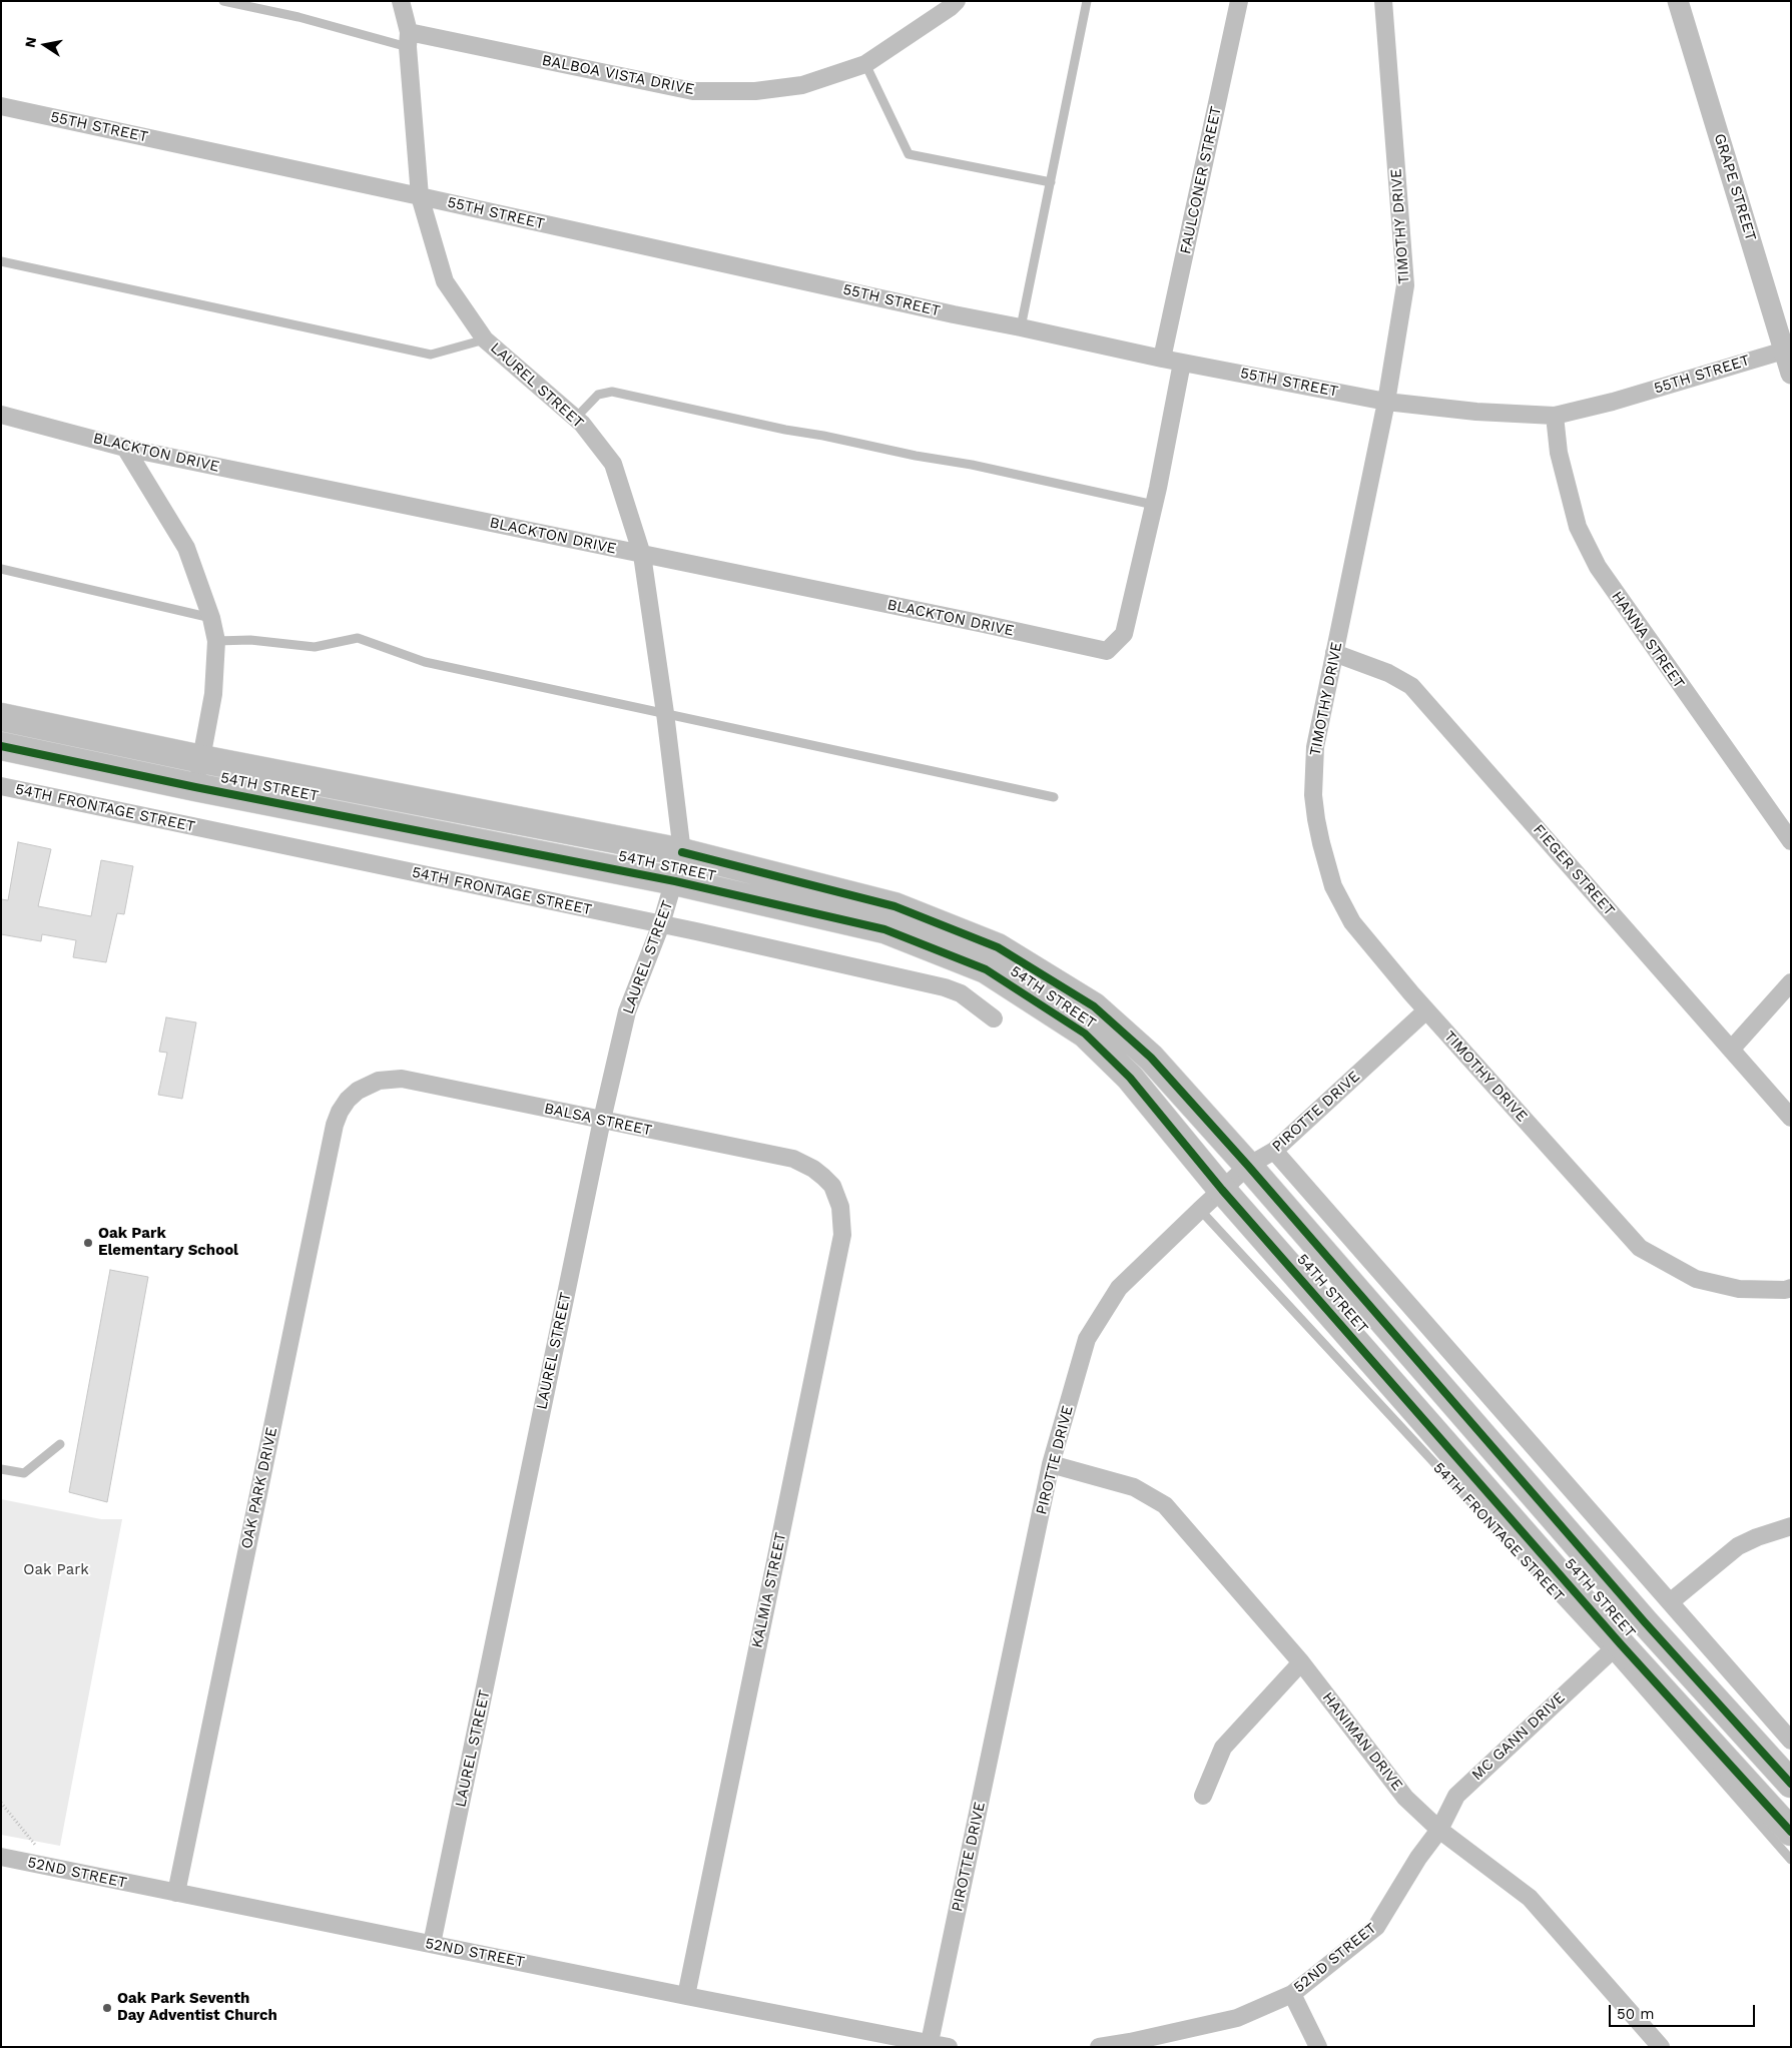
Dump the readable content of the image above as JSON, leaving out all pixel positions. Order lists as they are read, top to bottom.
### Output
{
  "streets": {
    "main road": ["54TH STREET"],
    "street": [
      "BALBOA VISTA DRIVE",
      "55TH STREET",
      "FAULCONER STREET",
      "GRAPE STREET",
      "TIMOTHY DRIVE",
      "LAUREL STREET",
      "BLACKTON DRIVE",
      "HANNA STREET",
      "54TH FRONTAGE STREET",
      "FIEGER STREET",
      "PIROTTE DRIVE",
      "BALSA STREET",
      "OAK PARK DRIVE",
      "KALMIA STREET",
      "MC GANN DRIVE",
      "HANIMAN DRIVE",
      "52ND STREET"
    ]
  },
  "crossings": [
    ["BALBOA VISTA DRIVE", "LAUREL STREET"],
    ["55TH STREET", "FAULCONER STREET"],
    ["55TH STREET", "GRAPE STREET"],
    ["55TH STREET", "TIMOTHY DRIVE"],
    ["55TH STREET", "LAUREL STREET"],
    ["55TH STREET", "HANNA STREET"],
    ["TIMOTHY DRIVE", "FIEGER STREET"],
    ["TIMOTHY DRIVE", "PIROTTE DRIVE"],
    ["LAUREL STREET", "BLACKTON DRIVE"],
    ["LAUREL STREET", "54TH STREET"],
    ["LAUREL STREET", "54TH FRONTAGE STREET"],
    ["LAUREL STREET", "BALSA STREET"],
    ["LAUREL STREET", "52ND STREET"],
    ["54TH STREET", "PIROTTE DRIVE"],
    ["54TH FRONTAGE STREET", "PIROTTE DRIVE"],
    ["54TH FRONTAGE STREET", "MC GANN DRIVE"],
    ["PIROTTE DRIVE", "HANIMAN DRIVE"],
    ["PIROTTE DRIVE", "52ND STREET"],
    ["BALSA STREET", "OAK PARK DRIVE"],
    ["BALSA STREET", "KALMIA STREET"],
    ["OAK PARK DRIVE", "52ND STREET"],
    ["KALMIA STREET", "52ND STREET"],
    ["MC GANN DRIVE", "HANIMAN DRIVE"],
    ["MC GANN DRIVE", "52ND STREET"],
    ["HANIMAN DRIVE", "52ND STREET"]
  ],
  "parks": ["Oak Park"],
  "places": ["Oak Park Elementary School", "Oak Park Seventh Day Adventist Church"],
  "scale_bar": "50 m",
  "north": "left"
}
